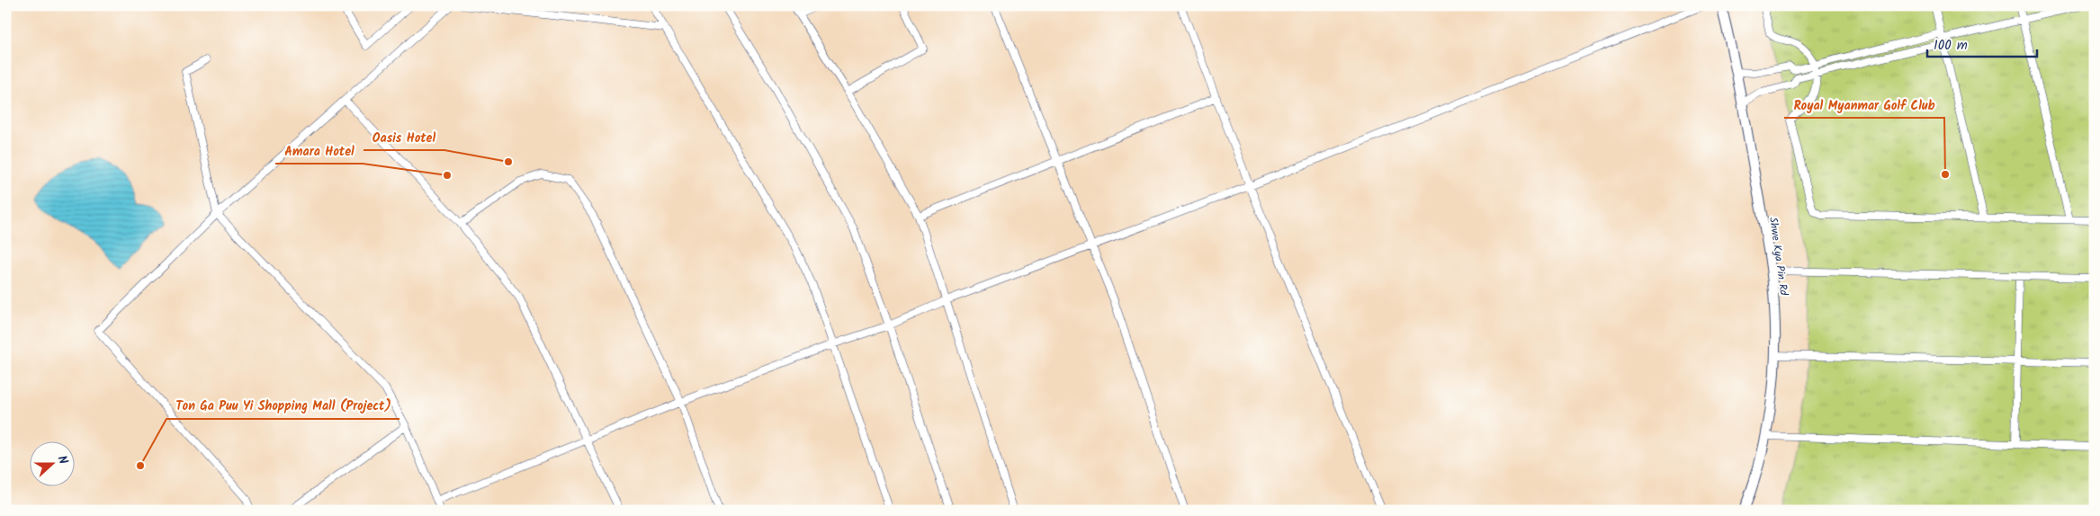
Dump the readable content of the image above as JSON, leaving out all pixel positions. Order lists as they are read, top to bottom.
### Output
{
  "streets": {
    "street": ["Shwe Kya Pin Rd"]
  },
  "places": [
    "Oasis Hotel",
    "Royal Myanmar Golf Club",
    "Amara Hotel",
    "Ton Ga Puu Yi Shopping Mall (Project)"
  ],
  "scale_bar": "100 m",
  "north": "right"
}
